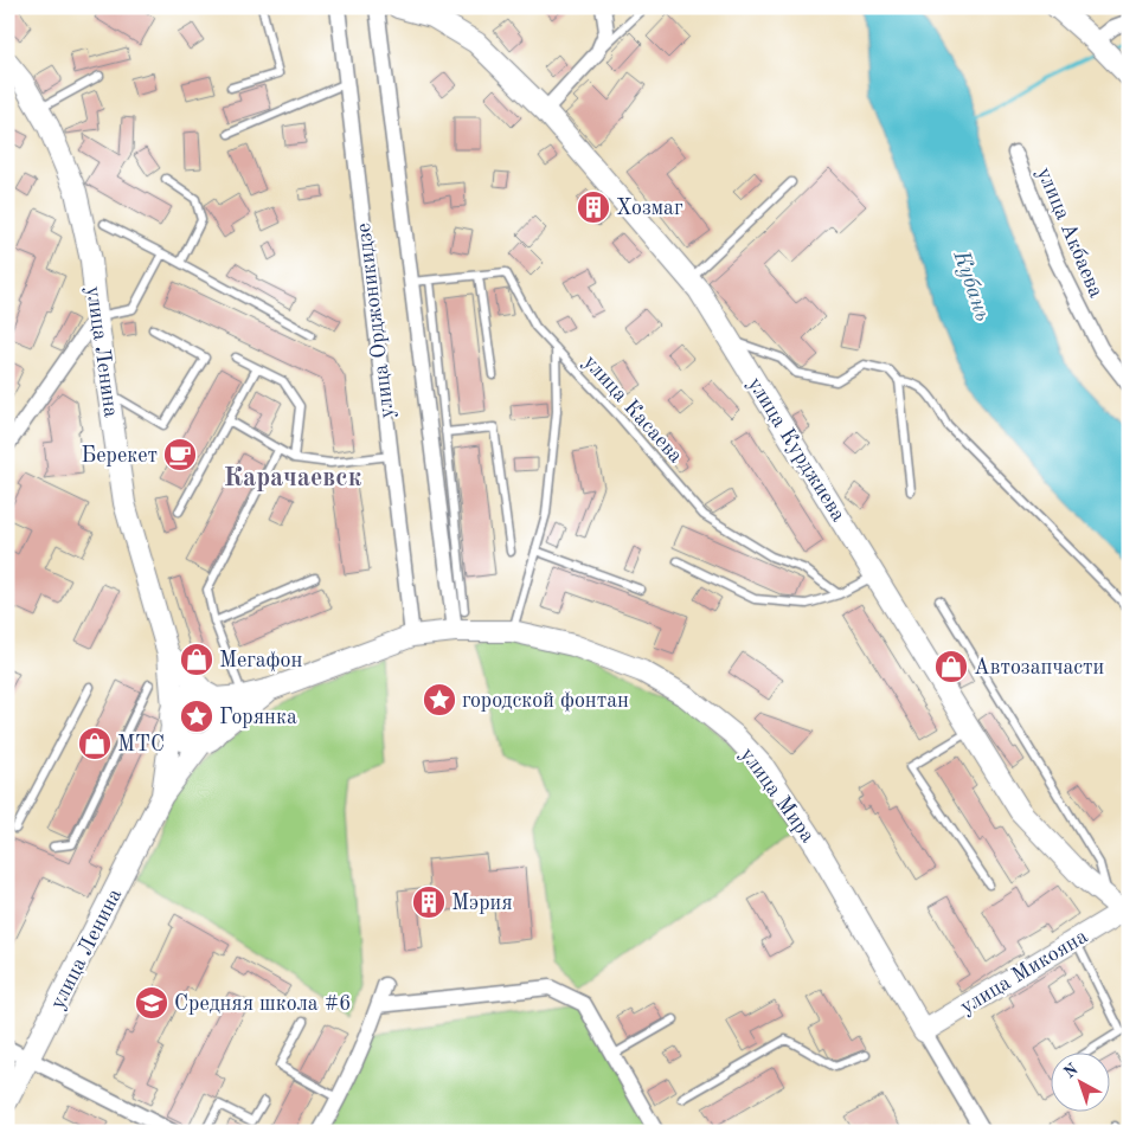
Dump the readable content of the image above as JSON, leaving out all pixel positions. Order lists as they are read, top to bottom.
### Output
{
  "streets": {
    "street": [
      "улица Акбаева",
      "улица Орджоникидзе",
      "улица Ленина",
      "улица Курджиева",
      "улица Мира",
      "улица Микояна"
    ],
    "lane": ["улица Касаева"]
  },
  "crossings": [
    ["улица Орджоникидзе", "улица Касаева"],
    ["улица Орджоникидзе", "улица Мира"],
    ["улица Ленина", "улица Мира"],
    ["улица Курджиева", "улица Микояна"],
    ["улица Мира", "улица Микояна"]
  ],
  "districts": ["Карачаевск"],
  "water": ["Кубань"],
  "places": {
    "building": ["Хозмаг", "Мэрия"],
    "cafe": ["Берекет"],
    "shop": ["Мегафон", "Автозапчасти", "МТС"],
    "place": ["городской фонтан", "Горянка"],
    "school or university": ["Средняя школа #6"]
  },
  "north": "top left"
}
